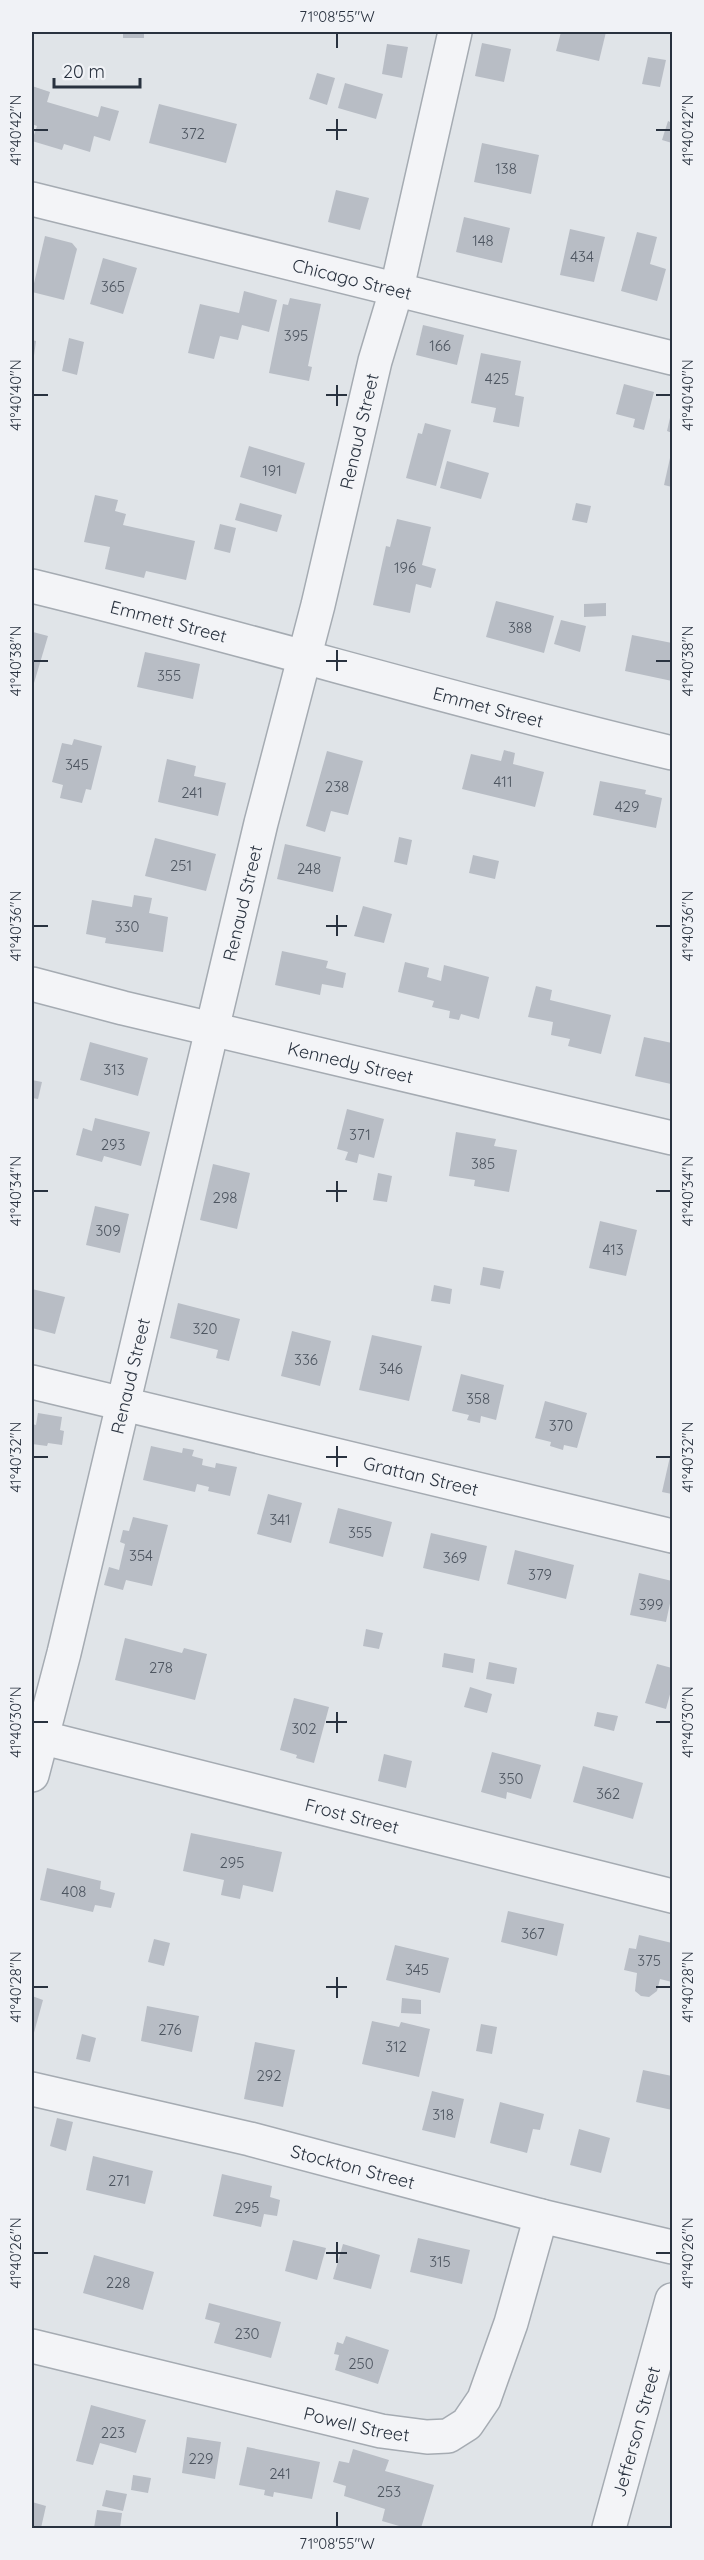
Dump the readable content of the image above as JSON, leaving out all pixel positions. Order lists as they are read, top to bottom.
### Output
{
  "streets": {
    "street": [
      "Chicago Street",
      "Renaud Street",
      "Emmett Street",
      "Emmet Street",
      "Kennedy Street",
      "Grattan Street",
      "Frost Street",
      "Stockton Street",
      "Powell Street",
      "Jefferson Street"
    ]
  },
  "crossings": [
    ["Chicago Street", "Renaud Street"],
    ["Renaud Street", "Emmett Street"],
    ["Renaud Street", "Emmet Street"],
    ["Renaud Street", "Kennedy Street"],
    ["Renaud Street", "Grattan Street"],
    ["Renaud Street", "Frost Street"],
    ["Emmett Street", "Emmet Street"],
    ["Stockton Street", "Powell Street"]
  ],
  "house_numbers": [
    "372",
    "138",
    "148",
    "434",
    "365",
    "395",
    "166",
    "425",
    "191",
    "196",
    "388",
    "355",
    "345",
    "411",
    "238",
    "241",
    "429",
    "251",
    "248",
    "330",
    "313",
    "371",
    "293",
    "385",
    "298",
    "309",
    "413",
    "320",
    "336",
    "346",
    "358",
    "370",
    "341",
    "355",
    "354",
    "369",
    "379",
    "399",
    "278",
    "302",
    "350",
    "362",
    "295",
    "408",
    "367",
    "375",
    "345",
    "276",
    "312",
    "292",
    "318",
    "271",
    "295",
    "315",
    "228",
    "230",
    "250",
    "223",
    "229",
    "241",
    "253"
  ],
  "scale_bar": "20 m",
  "coordinates": [
    "71°08'55\"W",
    "41°40'42\"N",
    "41°40'40\"N",
    "41°40'38\"N",
    "41°40'36\"N",
    "41°40'34\"N",
    "41°40'32\"N",
    "41°40'30\"N",
    "41°40'28\"N",
    "41°40'26\"N"
  ]
}
